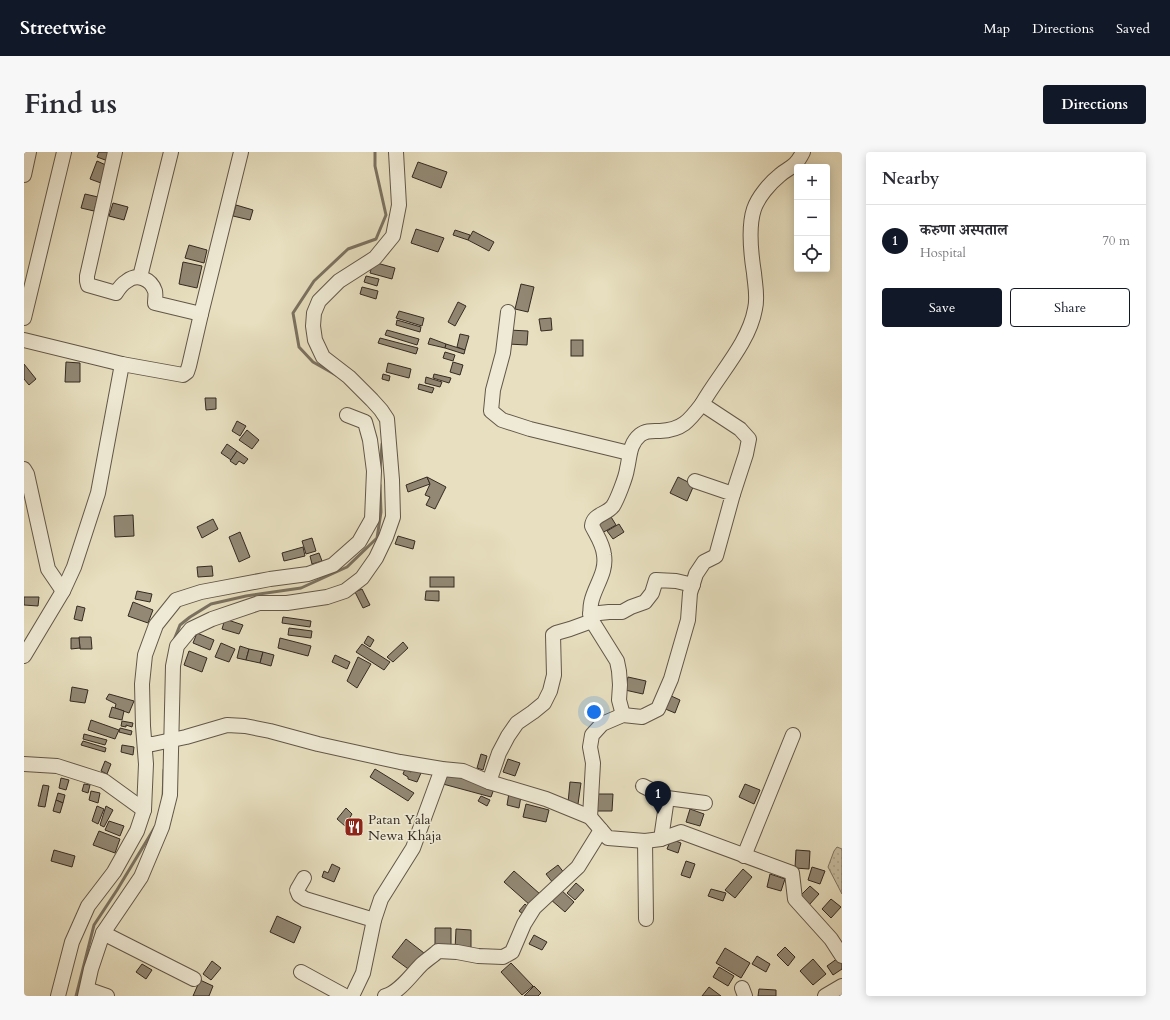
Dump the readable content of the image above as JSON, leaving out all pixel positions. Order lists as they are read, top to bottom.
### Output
{
  "places": {
    "restaurant": ["Patan Yala Newa Khaja"]
  },
  "page": {
    "header": "Streetwise",
    "nav": ["Map", "Directions", "Saved"],
    "title": "Find us",
    "buttons": [
      "Directions",
      ["Save", "Share"]
    ],
    "heading": "Nearby",
    "map_buttons": ["+", "−"],
    "list": [
      {
        "mark": "1",
        "name": "करुणा अस्पताल",
        "note": "Hospital",
        "value": "70 m"
      }
    ],
    "pins": "1"
  }
}
